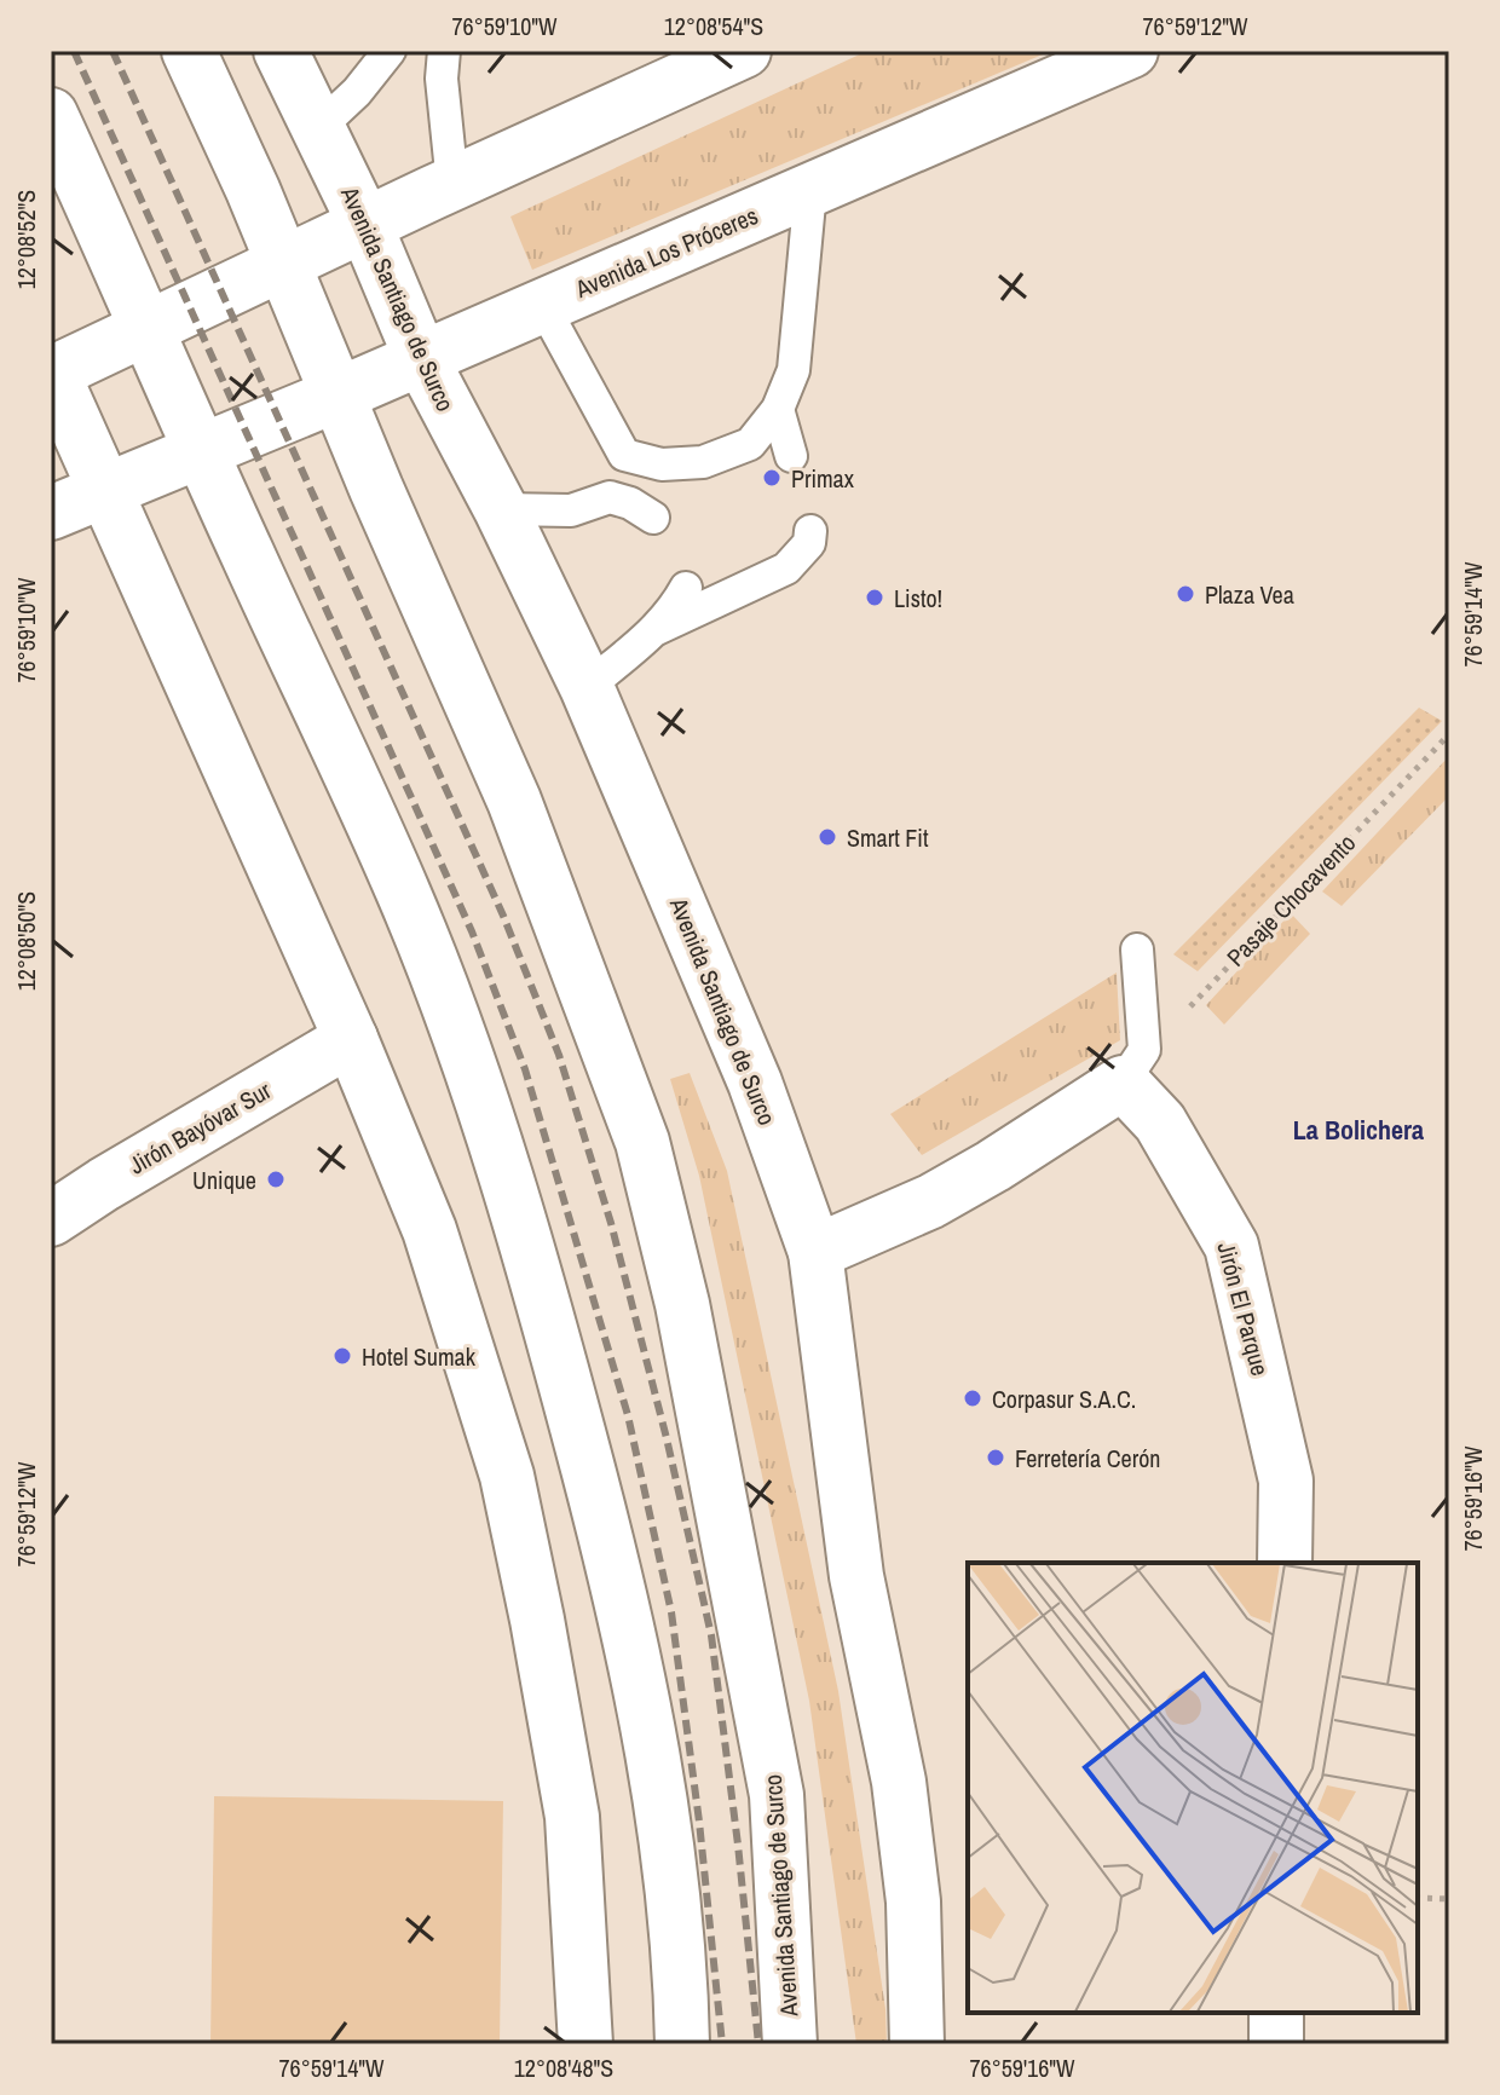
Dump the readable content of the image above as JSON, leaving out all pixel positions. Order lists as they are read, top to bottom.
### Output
{
  "streets": {
    "main road": [
      "Avenida Los Próceres",
      "Avenida Santiago de Surco",
      "Jirón Bayóvar Sur",
      "Jirón El Parque"
    ],
    "path": ["Pasaje Chocavento"]
  },
  "crossings": [
    ["Avenida Los Próceres", "Avenida Santiago de Surco"]
  ],
  "districts": ["La Bolichera"],
  "places": [
    "Primax",
    "Plaza Vea",
    "Listo!",
    "Smart Fit",
    "Unique",
    "Hotel Sumak",
    "Corpasur S.A.C.",
    "Ferretería Cerón"
  ],
  "coordinates": [
    "76°59'10\"W",
    "12°08'54\"S",
    "76°59'12\"W",
    "12°08'52\"S",
    "76°59'14\"W",
    "12°08'50\"S",
    "76°59'16\"W",
    "12°08'48\"S"
  ]
}
